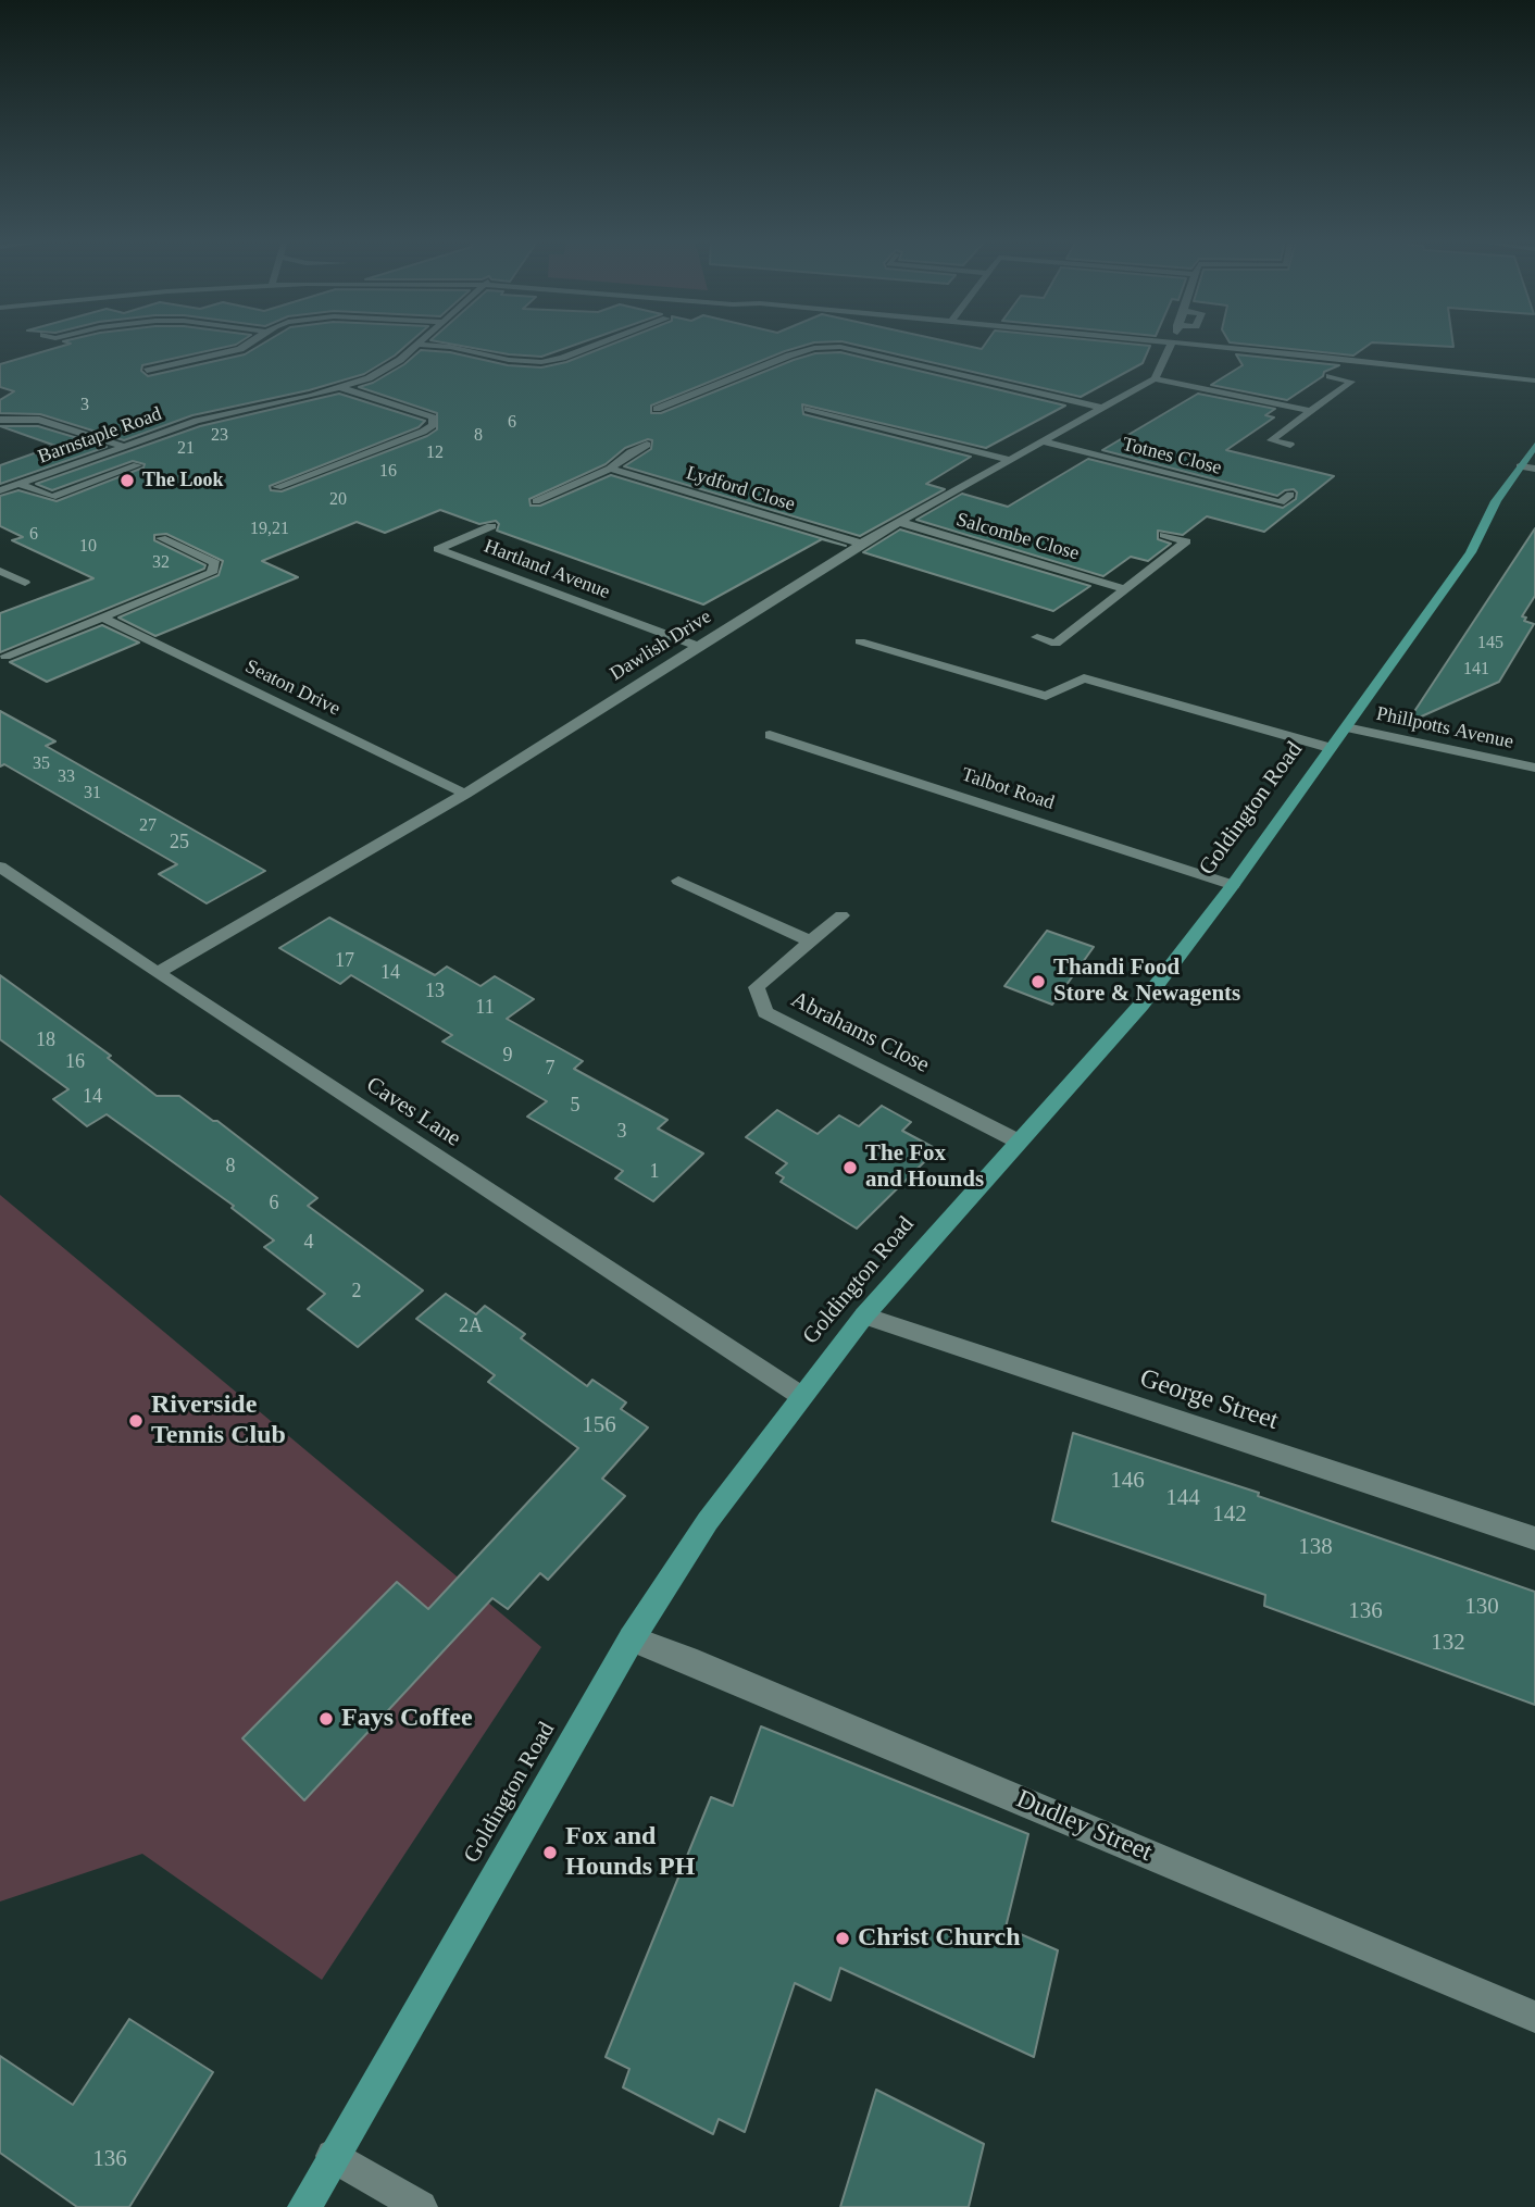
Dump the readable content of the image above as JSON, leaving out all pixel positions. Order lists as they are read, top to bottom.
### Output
{
  "streets": {
    "main road": ["Goldington Road"],
    "street": [
      "Barnstaple Road",
      "Totnes Close",
      "Lydford Close",
      "Salcombe Close",
      "Hartland Avenue",
      "Dawlish Drive",
      "Seaton Drive",
      "Phillpotts Avenue",
      "Talbot Road",
      "Abrahams Close",
      "Caves Lane",
      "George Street",
      "Dudley Street"
    ]
  },
  "crossings": [
    ["Totnes Close", "Dawlish Drive"],
    ["Lydford Close", "Dawlish Drive"],
    ["Salcombe Close", "Dawlish Drive"],
    ["Hartland Avenue", "Dawlish Drive"],
    ["Dawlish Drive", "Seaton Drive"],
    ["Dawlish Drive", "Caves Lane"],
    ["Phillpotts Avenue", "Goldington Road"],
    ["Talbot Road", "Goldington Road"],
    ["Goldington Road", "Abrahams Close"],
    ["Goldington Road", "Caves Lane"],
    ["Goldington Road", "George Street"],
    ["Goldington Road", "Dudley Street"]
  ],
  "places": [
    "The Look",
    "Thandi Food Store & Newagents",
    "The Fox and Hounds",
    "Riverside Tennis Club",
    "Fays Coffee",
    "Fox and Hounds PH",
    "Christ Church"
  ],
  "house_numbers": [
    "3",
    "6",
    "23",
    "8",
    "21",
    "12",
    "16",
    "20",
    "19,21",
    "6",
    "10",
    "32",
    "145",
    "141",
    "35",
    "33",
    "31",
    "27",
    "25",
    "17",
    "14",
    "13",
    "11",
    "18",
    "9",
    "16",
    "7",
    "14",
    "5",
    "3",
    "8",
    "1",
    "6",
    "4",
    "2",
    "2A",
    "156",
    "146",
    "144",
    "142",
    "138",
    "130",
    "136",
    "132",
    "136"
  ]
}
